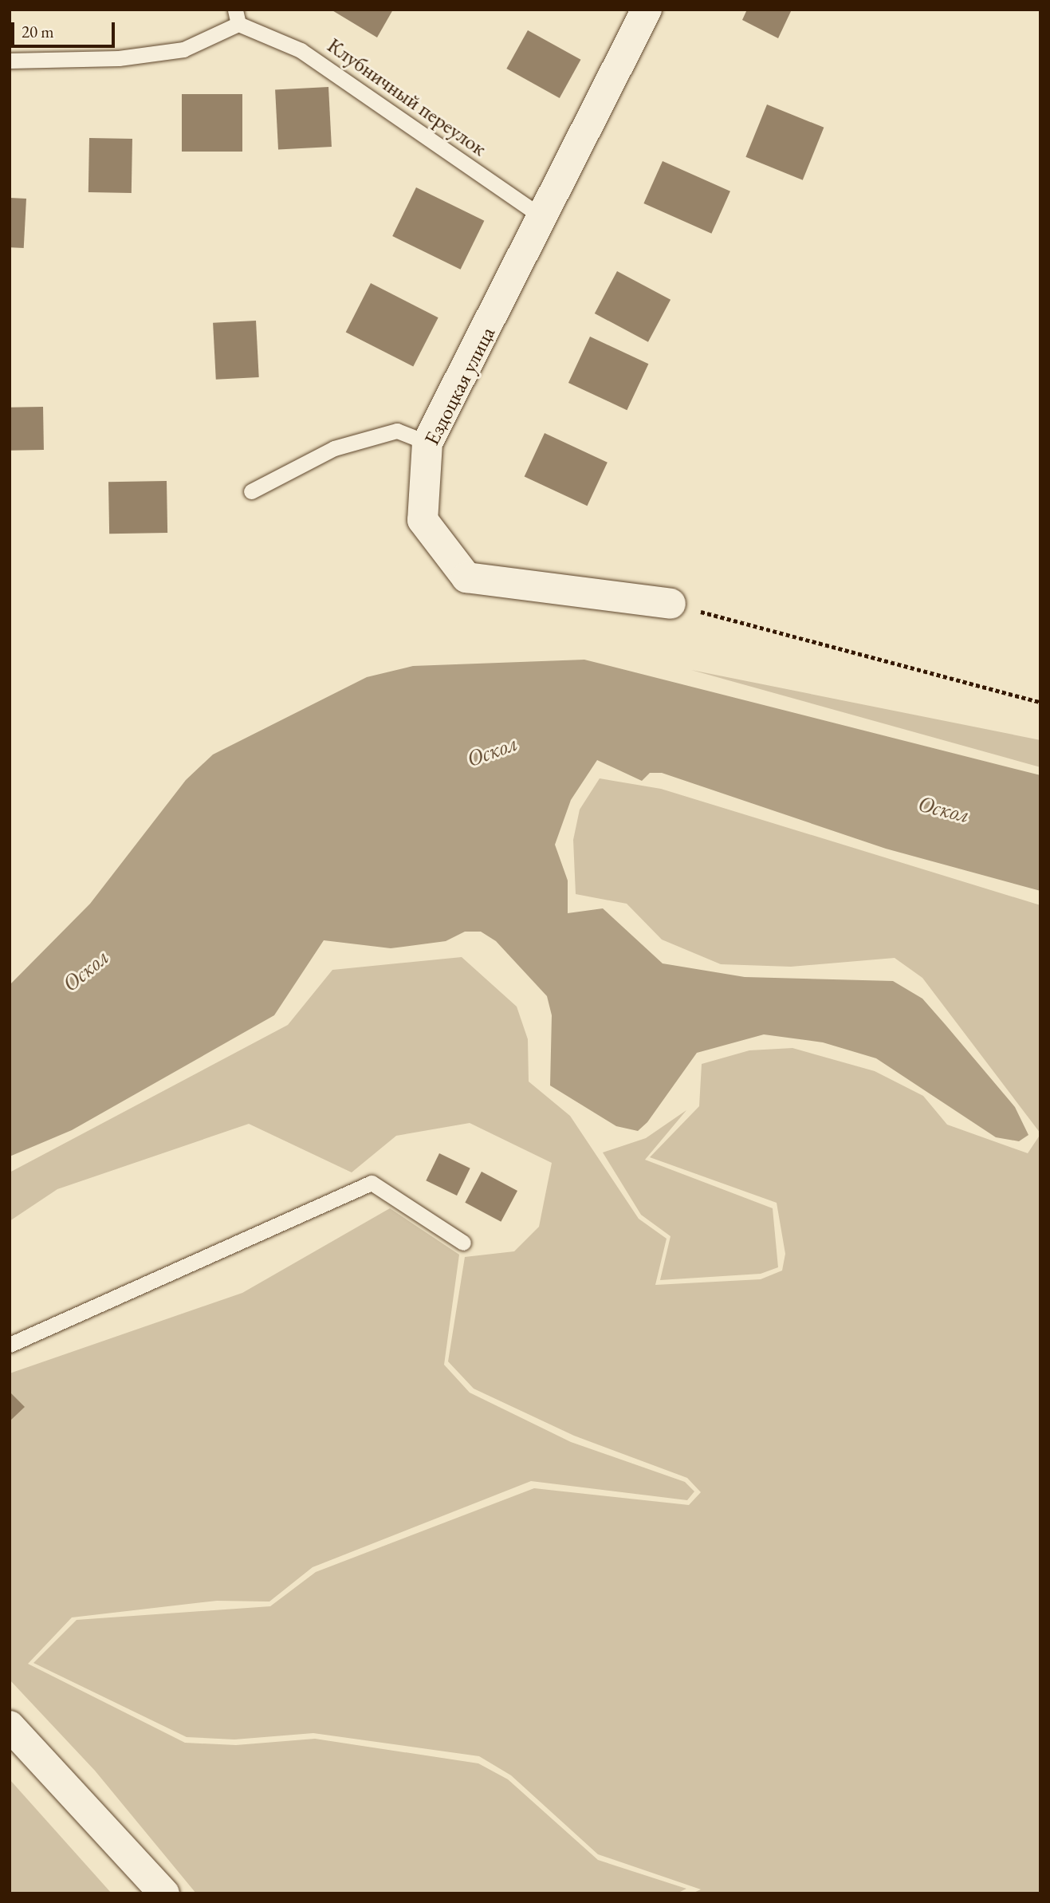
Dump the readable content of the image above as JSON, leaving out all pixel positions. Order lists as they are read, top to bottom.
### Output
{
  "streets": {
    "street": ["Ездоцкая улица"],
    "lane": ["Клубничный переулок"]
  },
  "crossings": [
    ["Клубничный переулок", "Ездоцкая улица"]
  ],
  "water": ["Оскол"],
  "scale_bar": "20 m"
}
